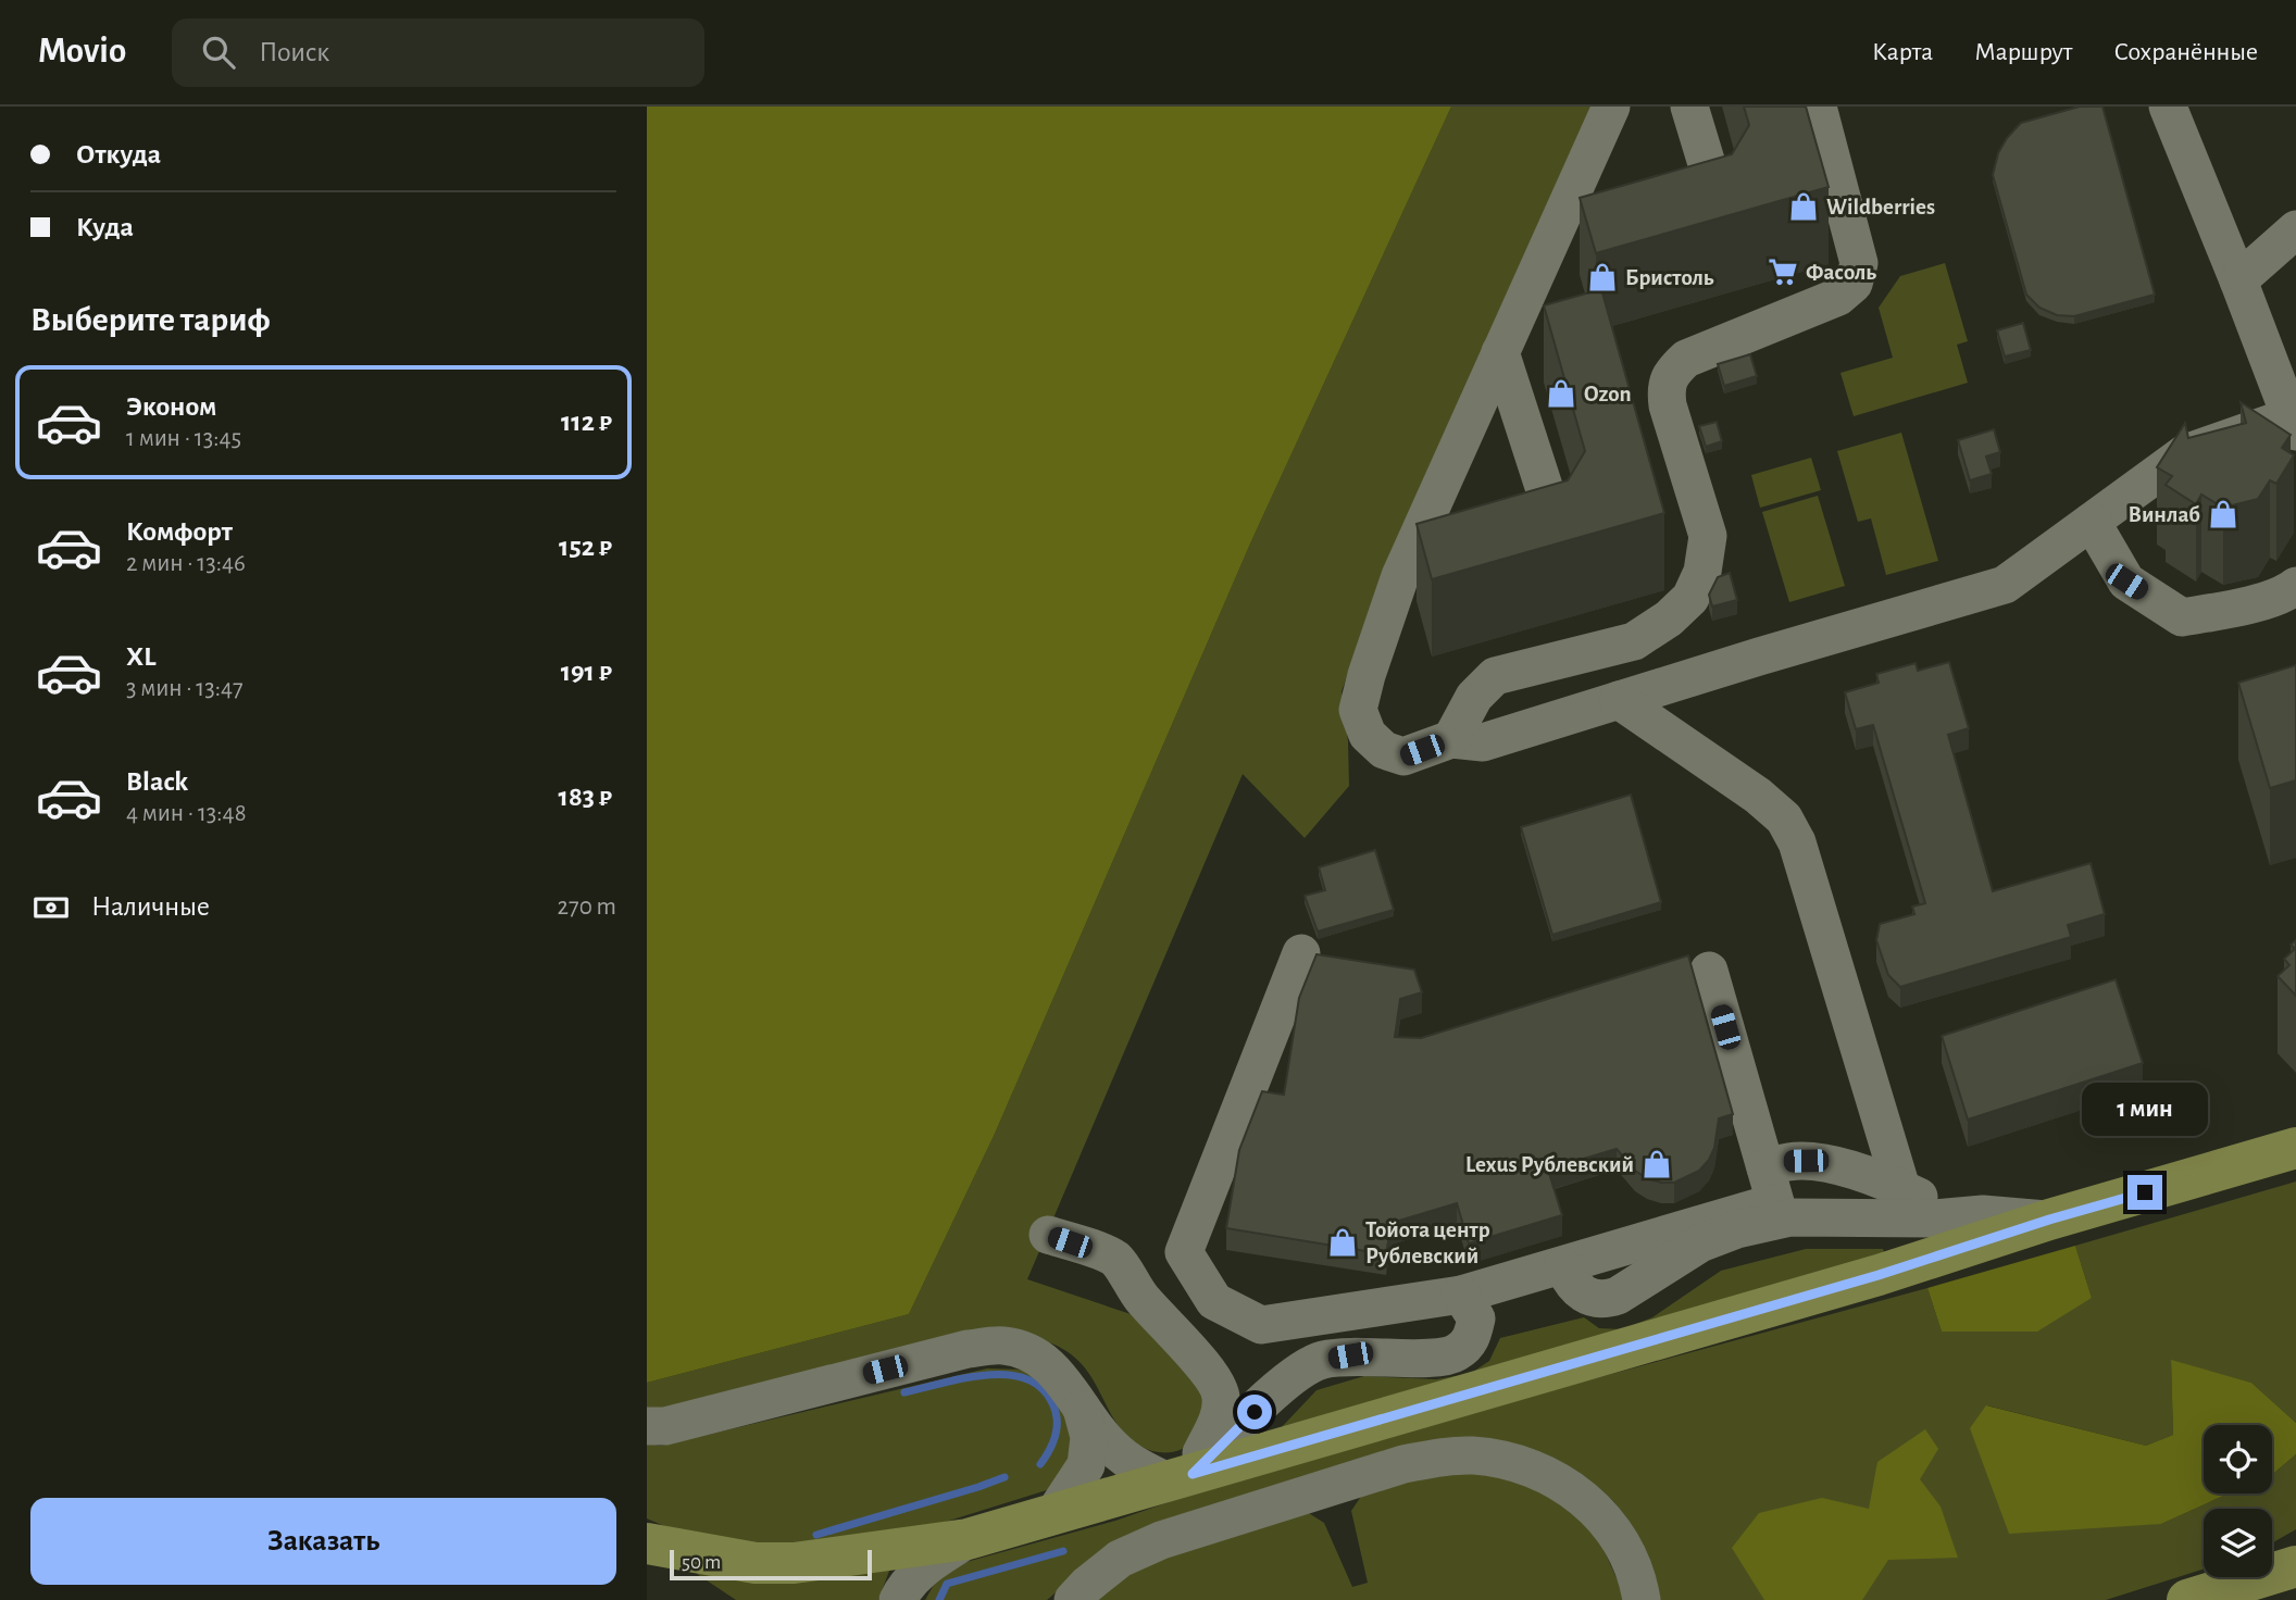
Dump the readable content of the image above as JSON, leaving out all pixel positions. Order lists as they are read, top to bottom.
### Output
{
  "places": {
    "shop": [
      "Wildberries",
      "Бристоль",
      "Ozon",
      "Винлаб",
      "Lexus Рублевский",
      "Тойота центр Рублевский"
    ],
    "supermarket": ["Фасоль"]
  },
  "scale_bar": "50 m",
  "page": {
    "header": "Movio",
    "search": "Поиск",
    "nav": ["Карта", "Маршрут", "Сохранённые"],
    "banner": ["Откуда", "Куда"],
    "heading": "Выберите тариф",
    "list": [
      {
        "name": "Эконом",
        "note": "1 мин · 13:45",
        "value": "112 ₽"
      },
      {
        "name": "Комфорт",
        "note": "2 мин · 13:46",
        "value": "152 ₽"
      },
      {
        "name": "XL",
        "note": "3 мин · 13:47",
        "value": "191 ₽"
      },
      {
        "name": "Black",
        "note": "4 мин · 13:48",
        "value": "183 ₽"
      }
    ],
    "pay": ["Наличные", "270 m"],
    "bubble": "1 мин",
    "buttons": "Заказать",
    "scale": "50 m"
  }
}
